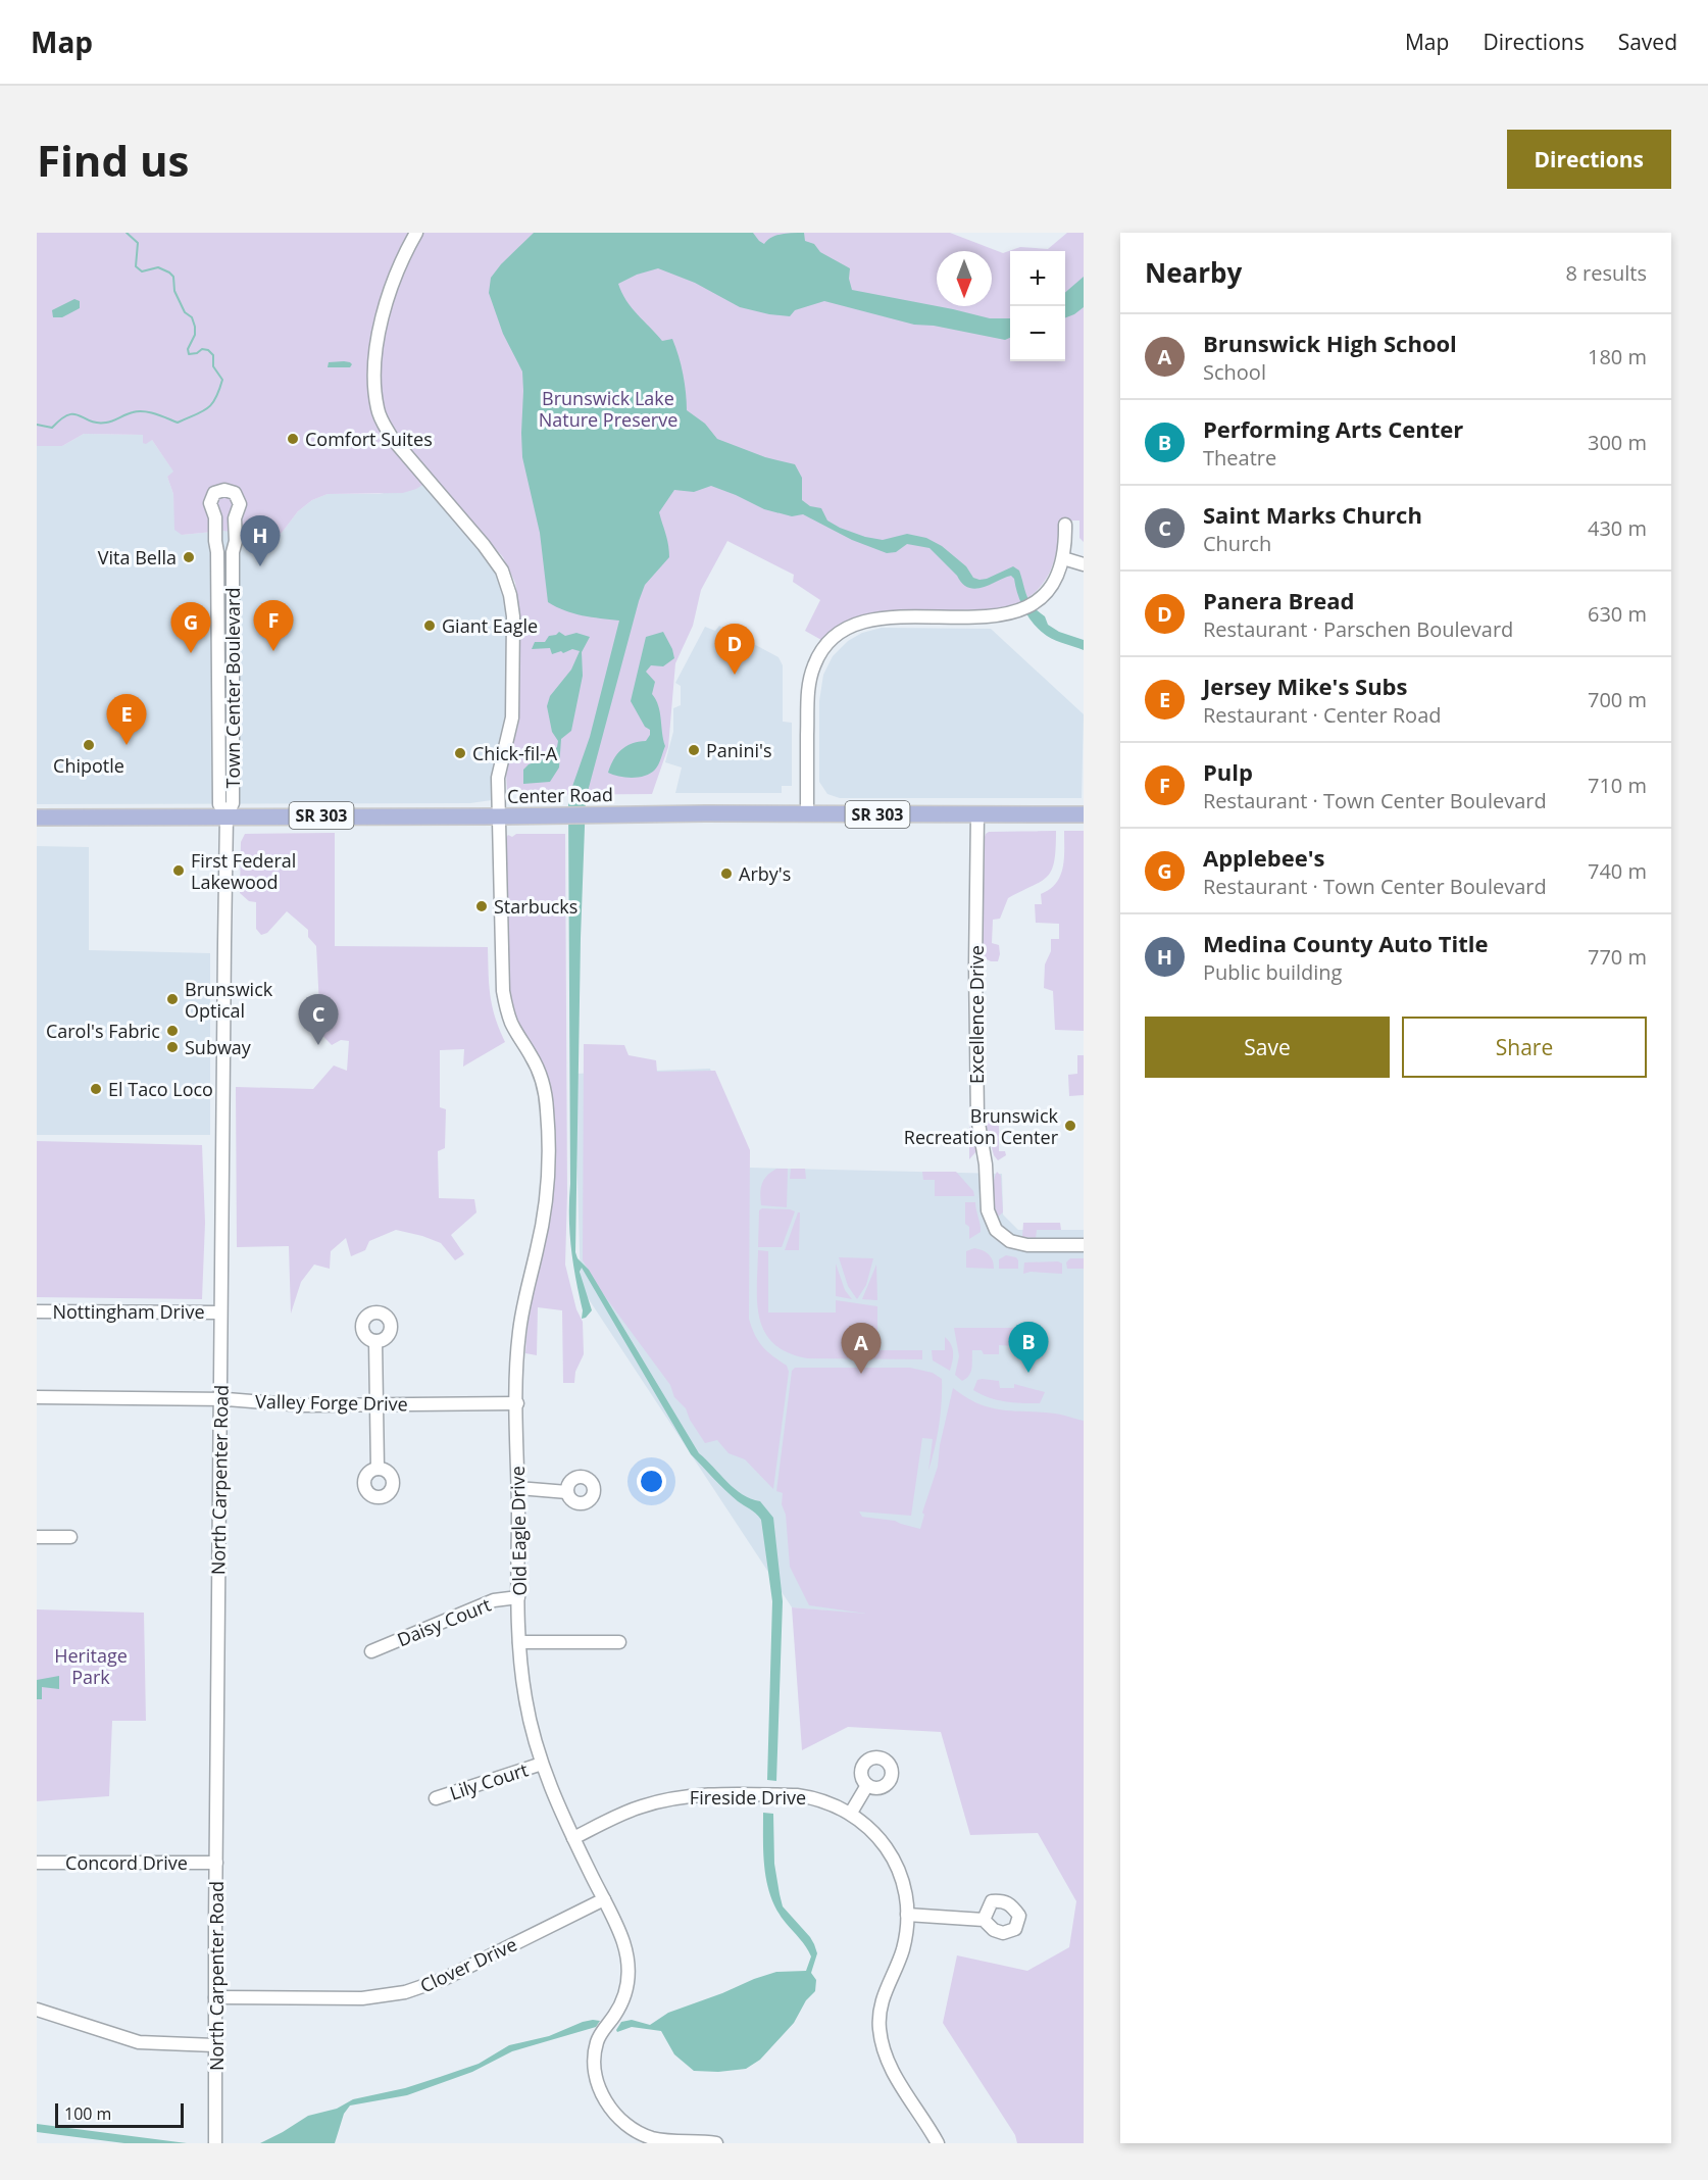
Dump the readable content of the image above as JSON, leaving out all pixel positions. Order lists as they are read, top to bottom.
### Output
{
  "streets": {
    "main road": ["Center Road", "SR 303"],
    "street": [
      "Town Center Boulevard",
      "Excellence Drive",
      "Nottingham Drive",
      "Valley Forge Drive",
      "North Carpenter Road",
      "Old Eagle Drive",
      "Daisy Court",
      "Lily Court",
      "Fireside Drive",
      "Concord Drive",
      "Clover Drive"
    ]
  },
  "crossings": [
    ["Town Center Boulevard", "Center Road"],
    ["Town Center Boulevard", "North Carpenter Road"],
    ["Center Road", "Excellence Drive"],
    ["Center Road", "North Carpenter Road"],
    ["Center Road", "Old Eagle Drive"],
    ["Nottingham Drive", "North Carpenter Road"],
    ["Valley Forge Drive", "North Carpenter Road"],
    ["Valley Forge Drive", "Old Eagle Drive"],
    ["North Carpenter Road", "Concord Drive"],
    ["North Carpenter Road", "Clover Drive"],
    ["Old Eagle Drive", "Daisy Court"],
    ["Old Eagle Drive", "Lily Court"],
    ["Old Eagle Drive", "Fireside Drive"],
    ["Old Eagle Drive", "Clover Drive"]
  ],
  "parks": ["Brunswick Lake Nature Preserve", "Heritage Park"],
  "places": [
    "Comfort Suites",
    "Vita Bella",
    "Giant Eagle",
    "Chipotle",
    "Panini's",
    "Chick-fil-A",
    "First Federal Lakewood",
    "Arby's",
    "Starbucks",
    "Brunswick Optical",
    "Carol's Fabric",
    "Subway",
    "El Taco Loco",
    "Brunswick Recreation Center"
  ],
  "scale_bar": "100 m",
  "north": "bottom",
  "page": {
    "header": "Map",
    "nav": ["Map", "Directions", "Saved"],
    "buttons": [
      "Directions",
      ["Save", "Share"]
    ],
    "title": "Find us",
    "heading": ["Nearby", "8 results"],
    "map_buttons": ["+", "−"],
    "list": [
      {
        "mark": "A",
        "name": "Brunswick High School",
        "note": "School",
        "value": "180 m"
      },
      {
        "mark": "B",
        "name": "Performing Arts Center",
        "note": "Theatre",
        "value": "300 m"
      },
      {
        "mark": "C",
        "name": "Saint Marks Church",
        "note": "Church",
        "value": "430 m"
      },
      {
        "mark": "D",
        "name": "Panera Bread",
        "note": "Restaurant · Parschen Boulevard",
        "value": "630 m"
      },
      {
        "mark": "E",
        "name": "Jersey Mike's Subs",
        "note": "Restaurant · Center Road",
        "value": "700 m"
      },
      {
        "mark": "F",
        "name": "Pulp",
        "note": "Restaurant · Town Center Boulevard",
        "value": "710 m"
      },
      {
        "mark": "G",
        "name": "Applebee's",
        "note": "Restaurant · Town Center Boulevard",
        "value": "740 m"
      },
      {
        "mark": "H",
        "name": "Medina County Auto Title",
        "note": "Public building",
        "value": "770 m"
      }
    ],
    "pins": [
      "H",
      "F",
      "G",
      "D",
      "E",
      "C",
      "B",
      "A"
    ],
    "scale": "100 m"
  }
}
